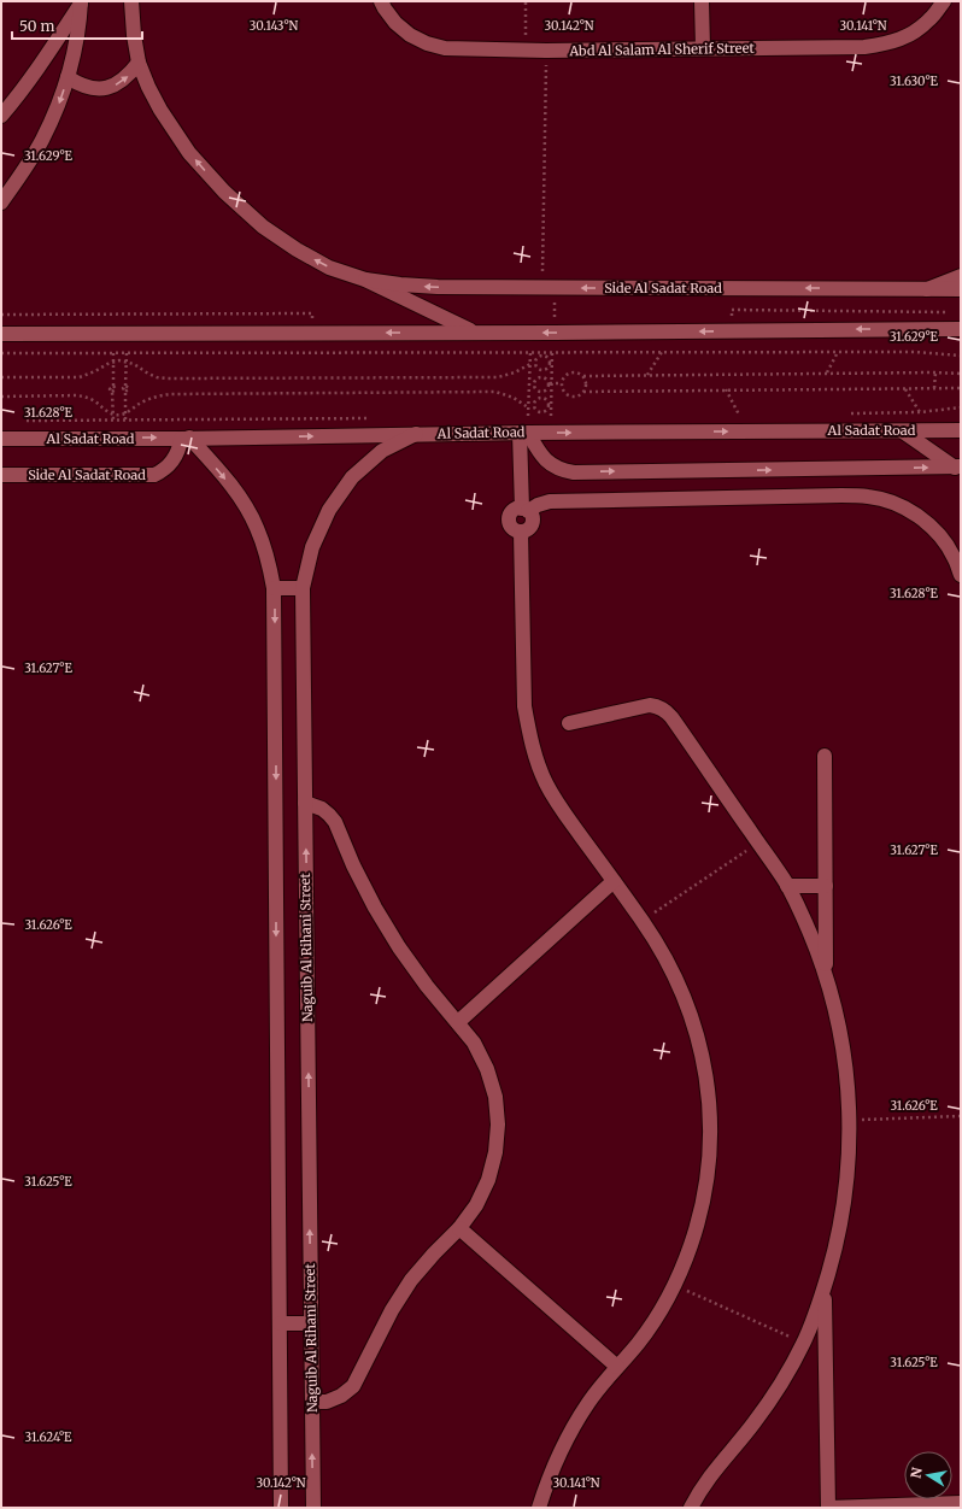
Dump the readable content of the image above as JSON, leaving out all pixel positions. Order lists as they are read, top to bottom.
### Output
{
  "streets": {
    "street": [
      "Abd Al Salam Al Sherif Street",
      "Side Al Sadat Road",
      "Al Sadat Road",
      "Naguib Al Rihani Street"
    ]
  },
  "crossings": [
    ["Side Al Sadat Road", "Al Sadat Road"],
    ["Al Sadat Road", "Naguib Al Rihani Street"]
  ],
  "scale_bar": "50 m",
  "north": "left",
  "coordinates": [
    "30.143°N",
    "30.142°N",
    "30.141°N",
    "31.630°E",
    "31.629°E",
    "31.628°E",
    "31.627°E",
    "31.626°E",
    "31.625°E",
    "31.624°E"
  ]
}
